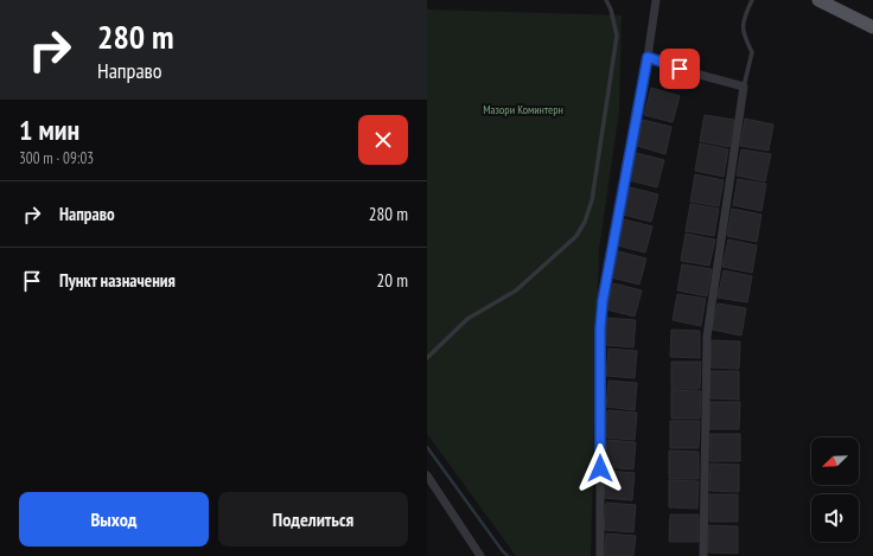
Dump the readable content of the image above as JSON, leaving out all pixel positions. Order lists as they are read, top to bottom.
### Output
{
  "parks": ["Мазори Коминтерн"],
  "north": "bottom left",
  "page": {
    "turn": ["280 m", "Направо"],
    "heading": ["1 мин", "300 m · 09:03"],
    "list": [
      {
        "name": "Направо",
        "value": "280 m"
      },
      {
        "name": "Пункт назначения",
        "value": "20 m"
      }
    ],
    "buttons": ["Выход", "Поделиться"]
  }
}
